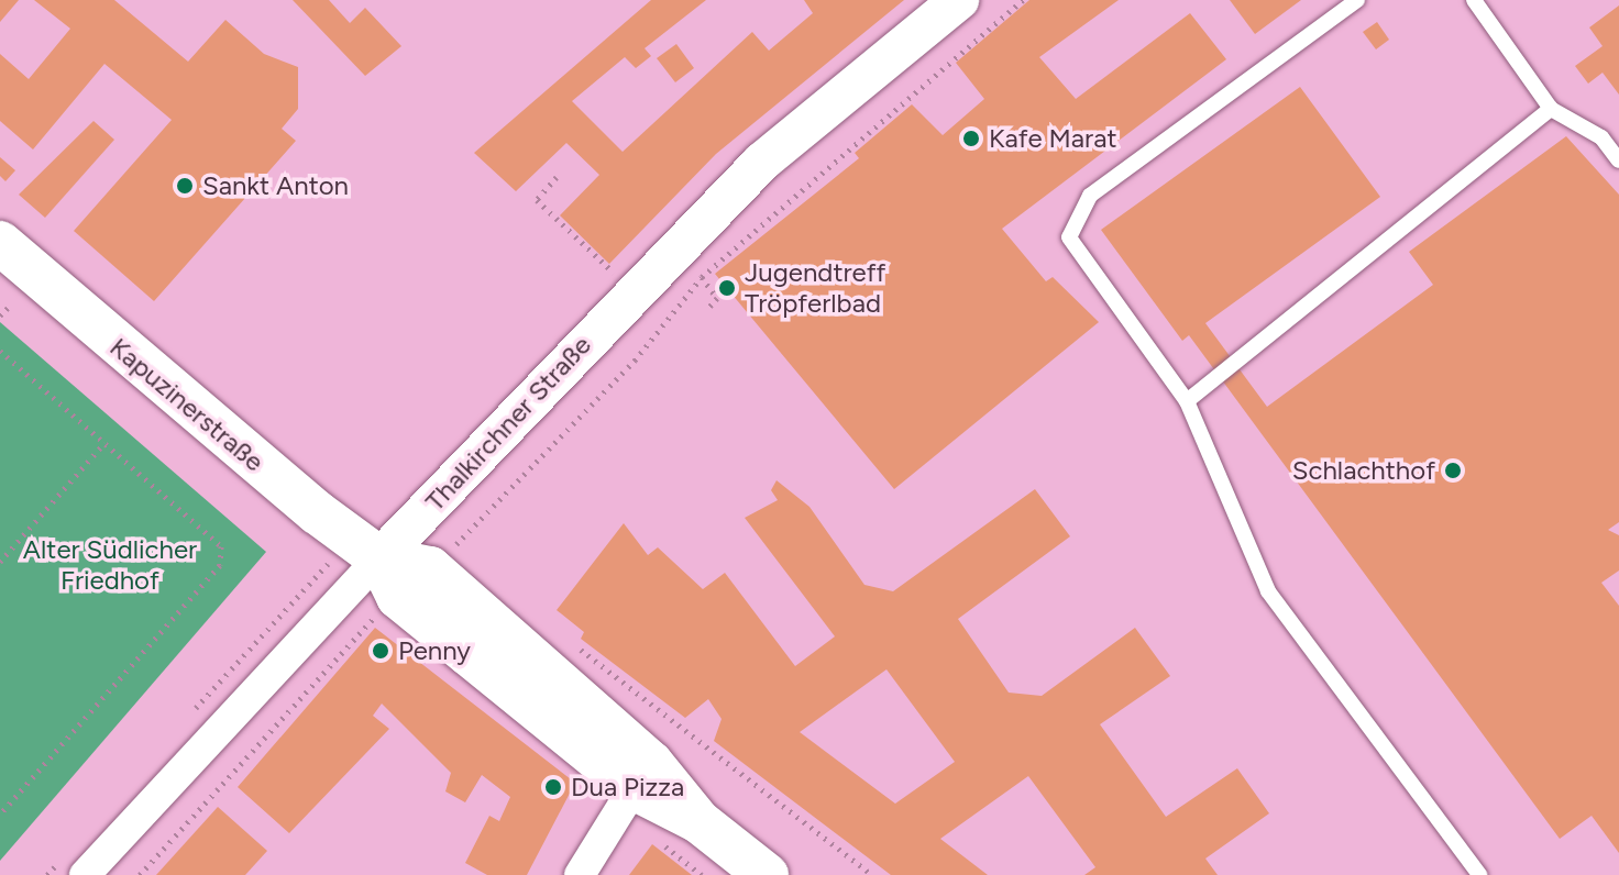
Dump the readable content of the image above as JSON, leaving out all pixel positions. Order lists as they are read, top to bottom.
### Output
{
  "streets": {
    "main road": ["Kapuzinerstraße"],
    "street": ["Thalkirchner Straße"]
  },
  "crossings": [
    ["Kapuzinerstraße", "Thalkirchner Straße"]
  ],
  "parks": ["Alter Südlicher Friedhof"],
  "places": [
    "Kafe Marat",
    "Sankt Anton",
    "Jugendtreff Tröpferlbad",
    "Schlachthof",
    "Penny",
    "Dua Pizza"
  ]
}
